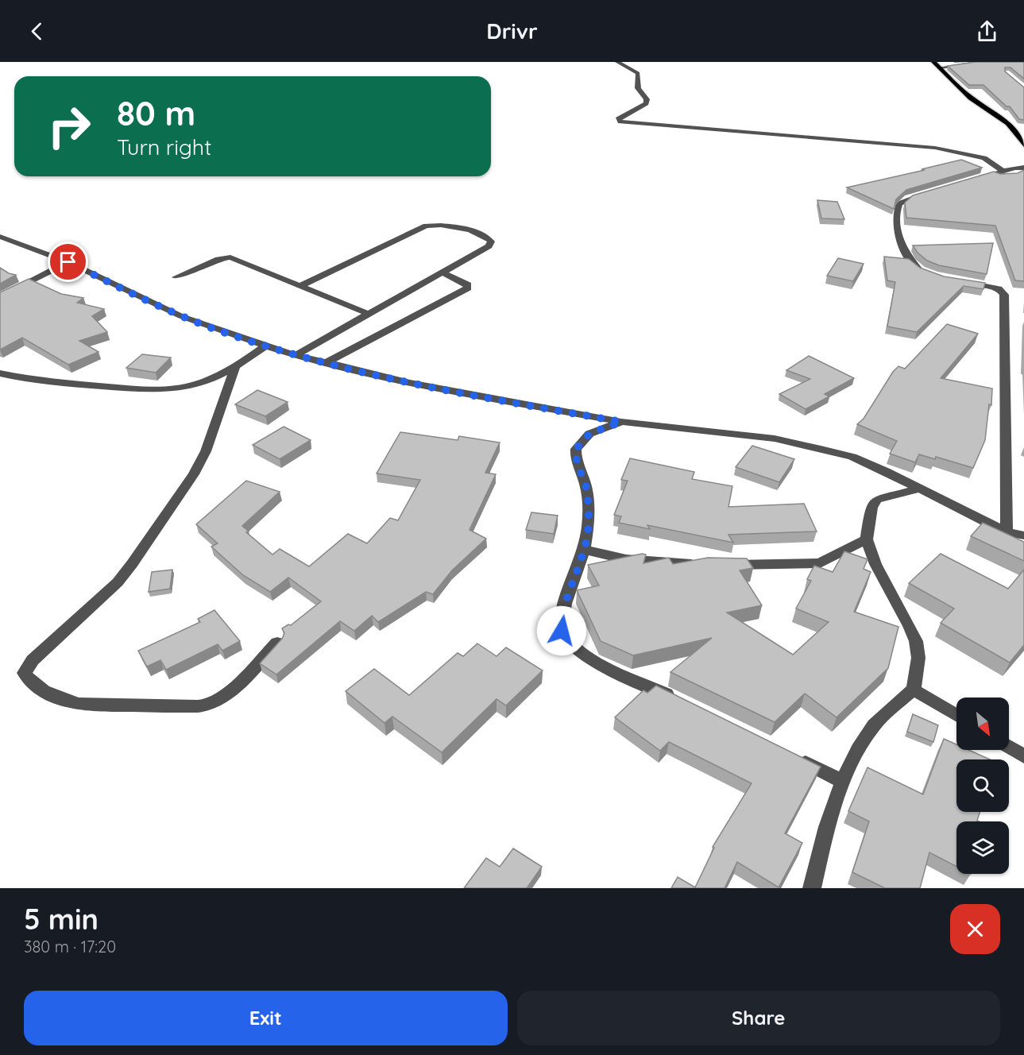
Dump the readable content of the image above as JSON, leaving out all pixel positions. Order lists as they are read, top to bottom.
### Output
{
  "north": "bottom right",
  "page": {
    "header": "Drivr",
    "turn": ["80 m", "Turn right"],
    "heading": ["5 min", "380 m · 17:20"],
    "buttons": ["Exit", "Share"]
  }
}
